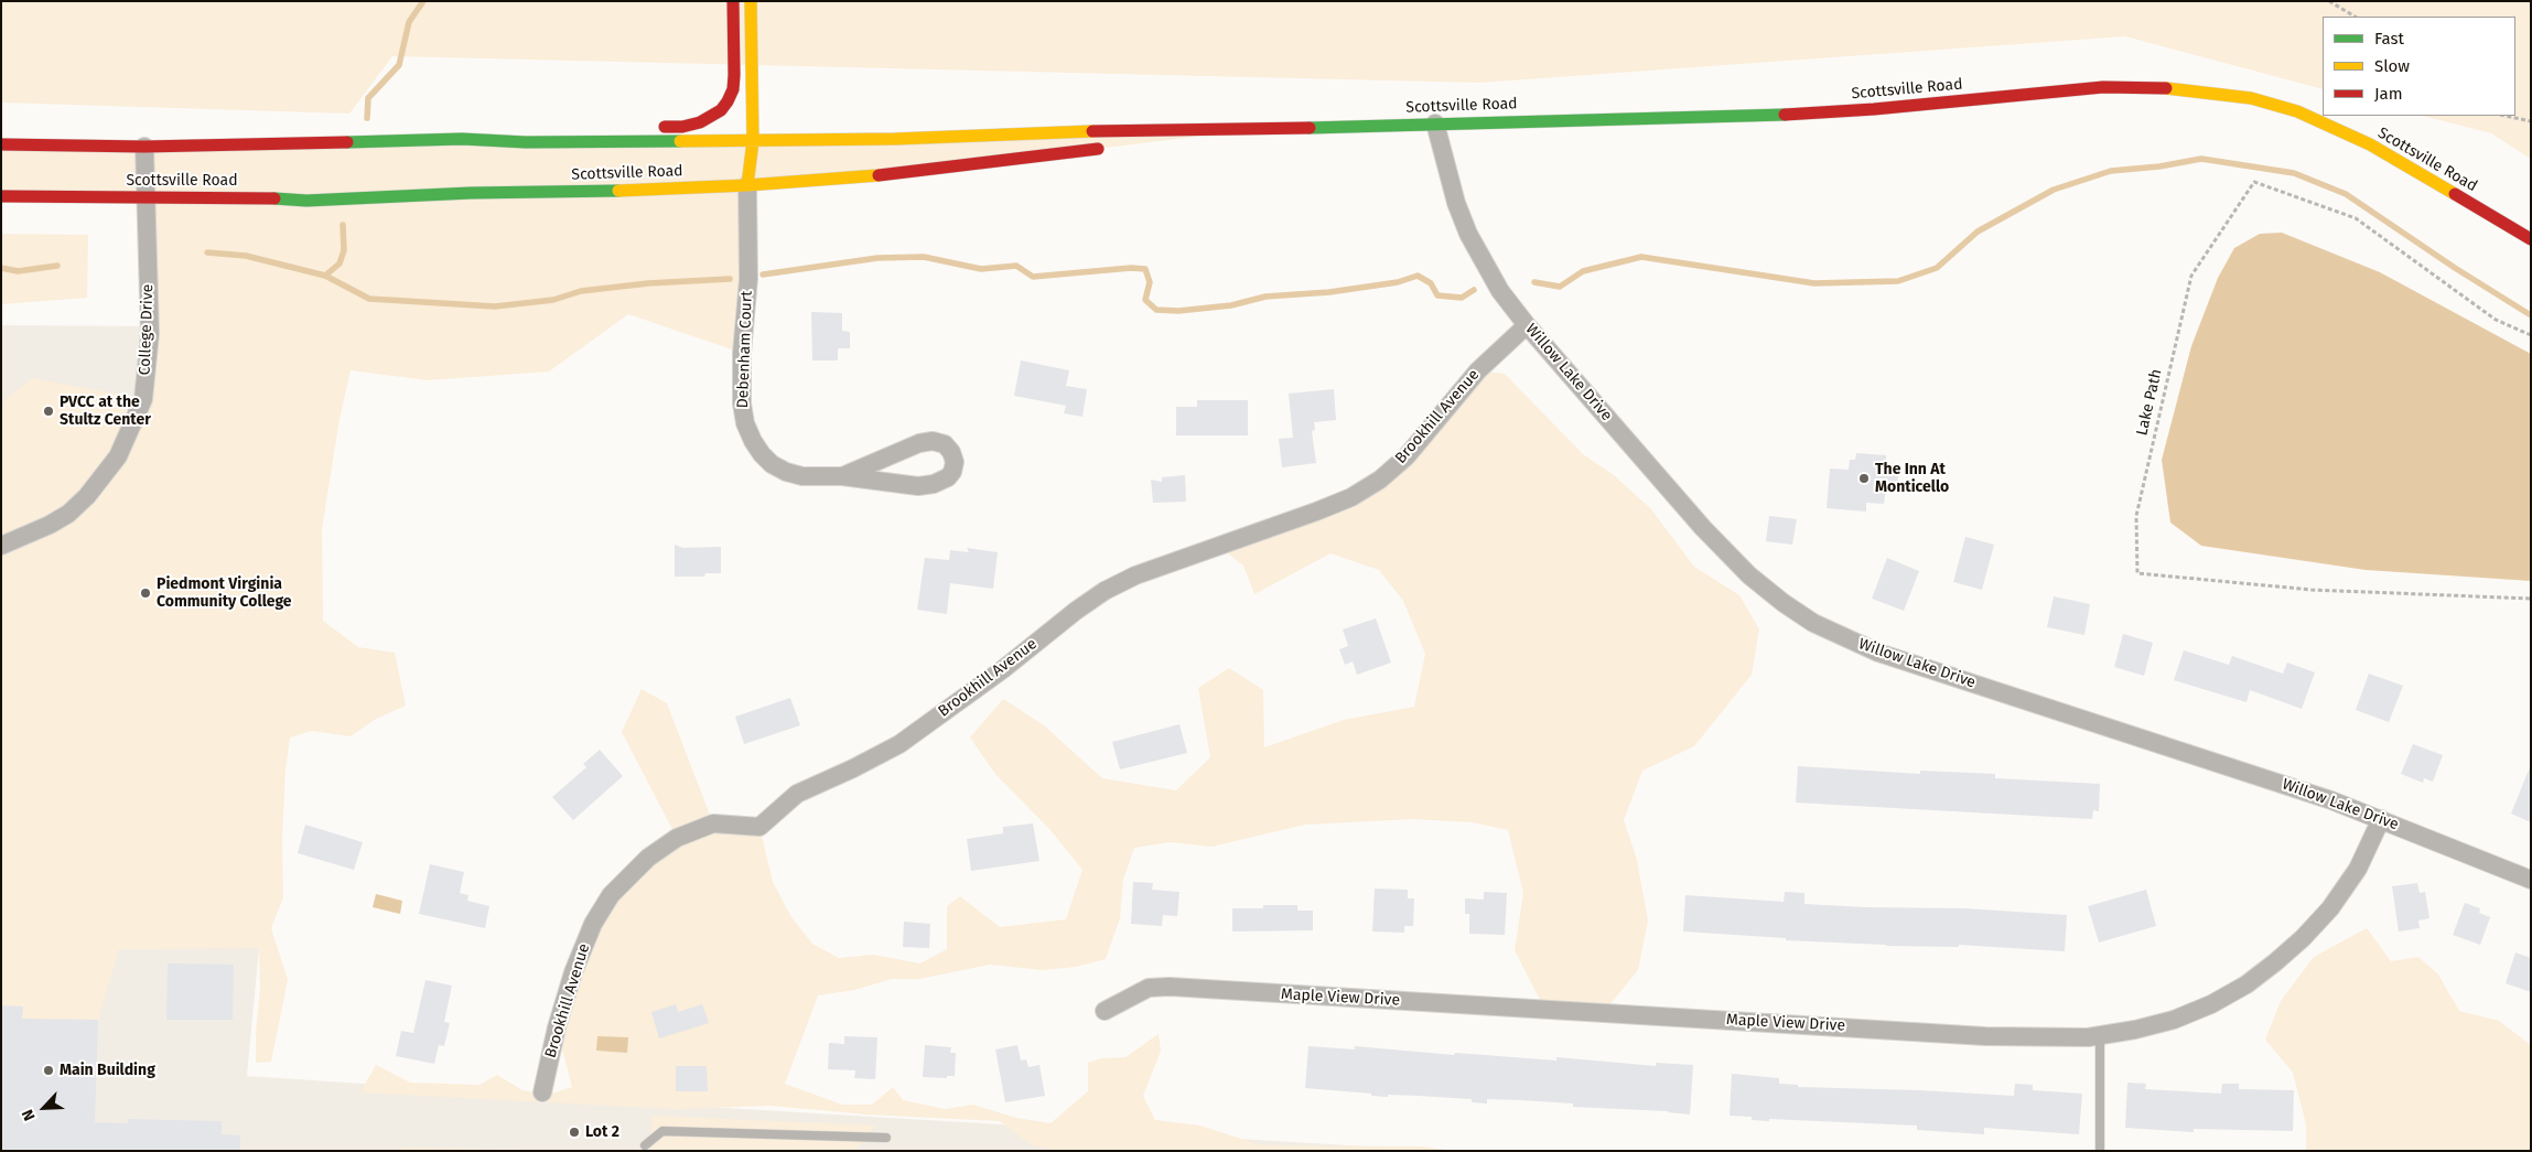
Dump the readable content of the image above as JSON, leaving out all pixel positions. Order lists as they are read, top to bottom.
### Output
{
  "streets": {
    "main road": ["Scottsville Road"],
    "street": [
      "College Drive",
      "Debenham Court",
      "Willow Lake Drive",
      "Brookhill Avenue",
      "Maple View Drive"
    ],
    "path": ["Lake Path"]
  },
  "crossings": [
    ["Scottsville Road", "College Drive"],
    ["Scottsville Road", "Debenham Court"],
    ["Scottsville Road", "Willow Lake Drive"],
    ["Willow Lake Drive", "Brookhill Avenue"],
    ["Willow Lake Drive", "Maple View Drive"]
  ],
  "places": [
    "PVCC at the Stultz Center",
    "The Inn At Monticello",
    "Piedmont Virginia Community College",
    "Main Building",
    "Lot 2"
  ],
  "legend": ["Fast", "Slow", "Jam"],
  "north": "bottom left"
}
